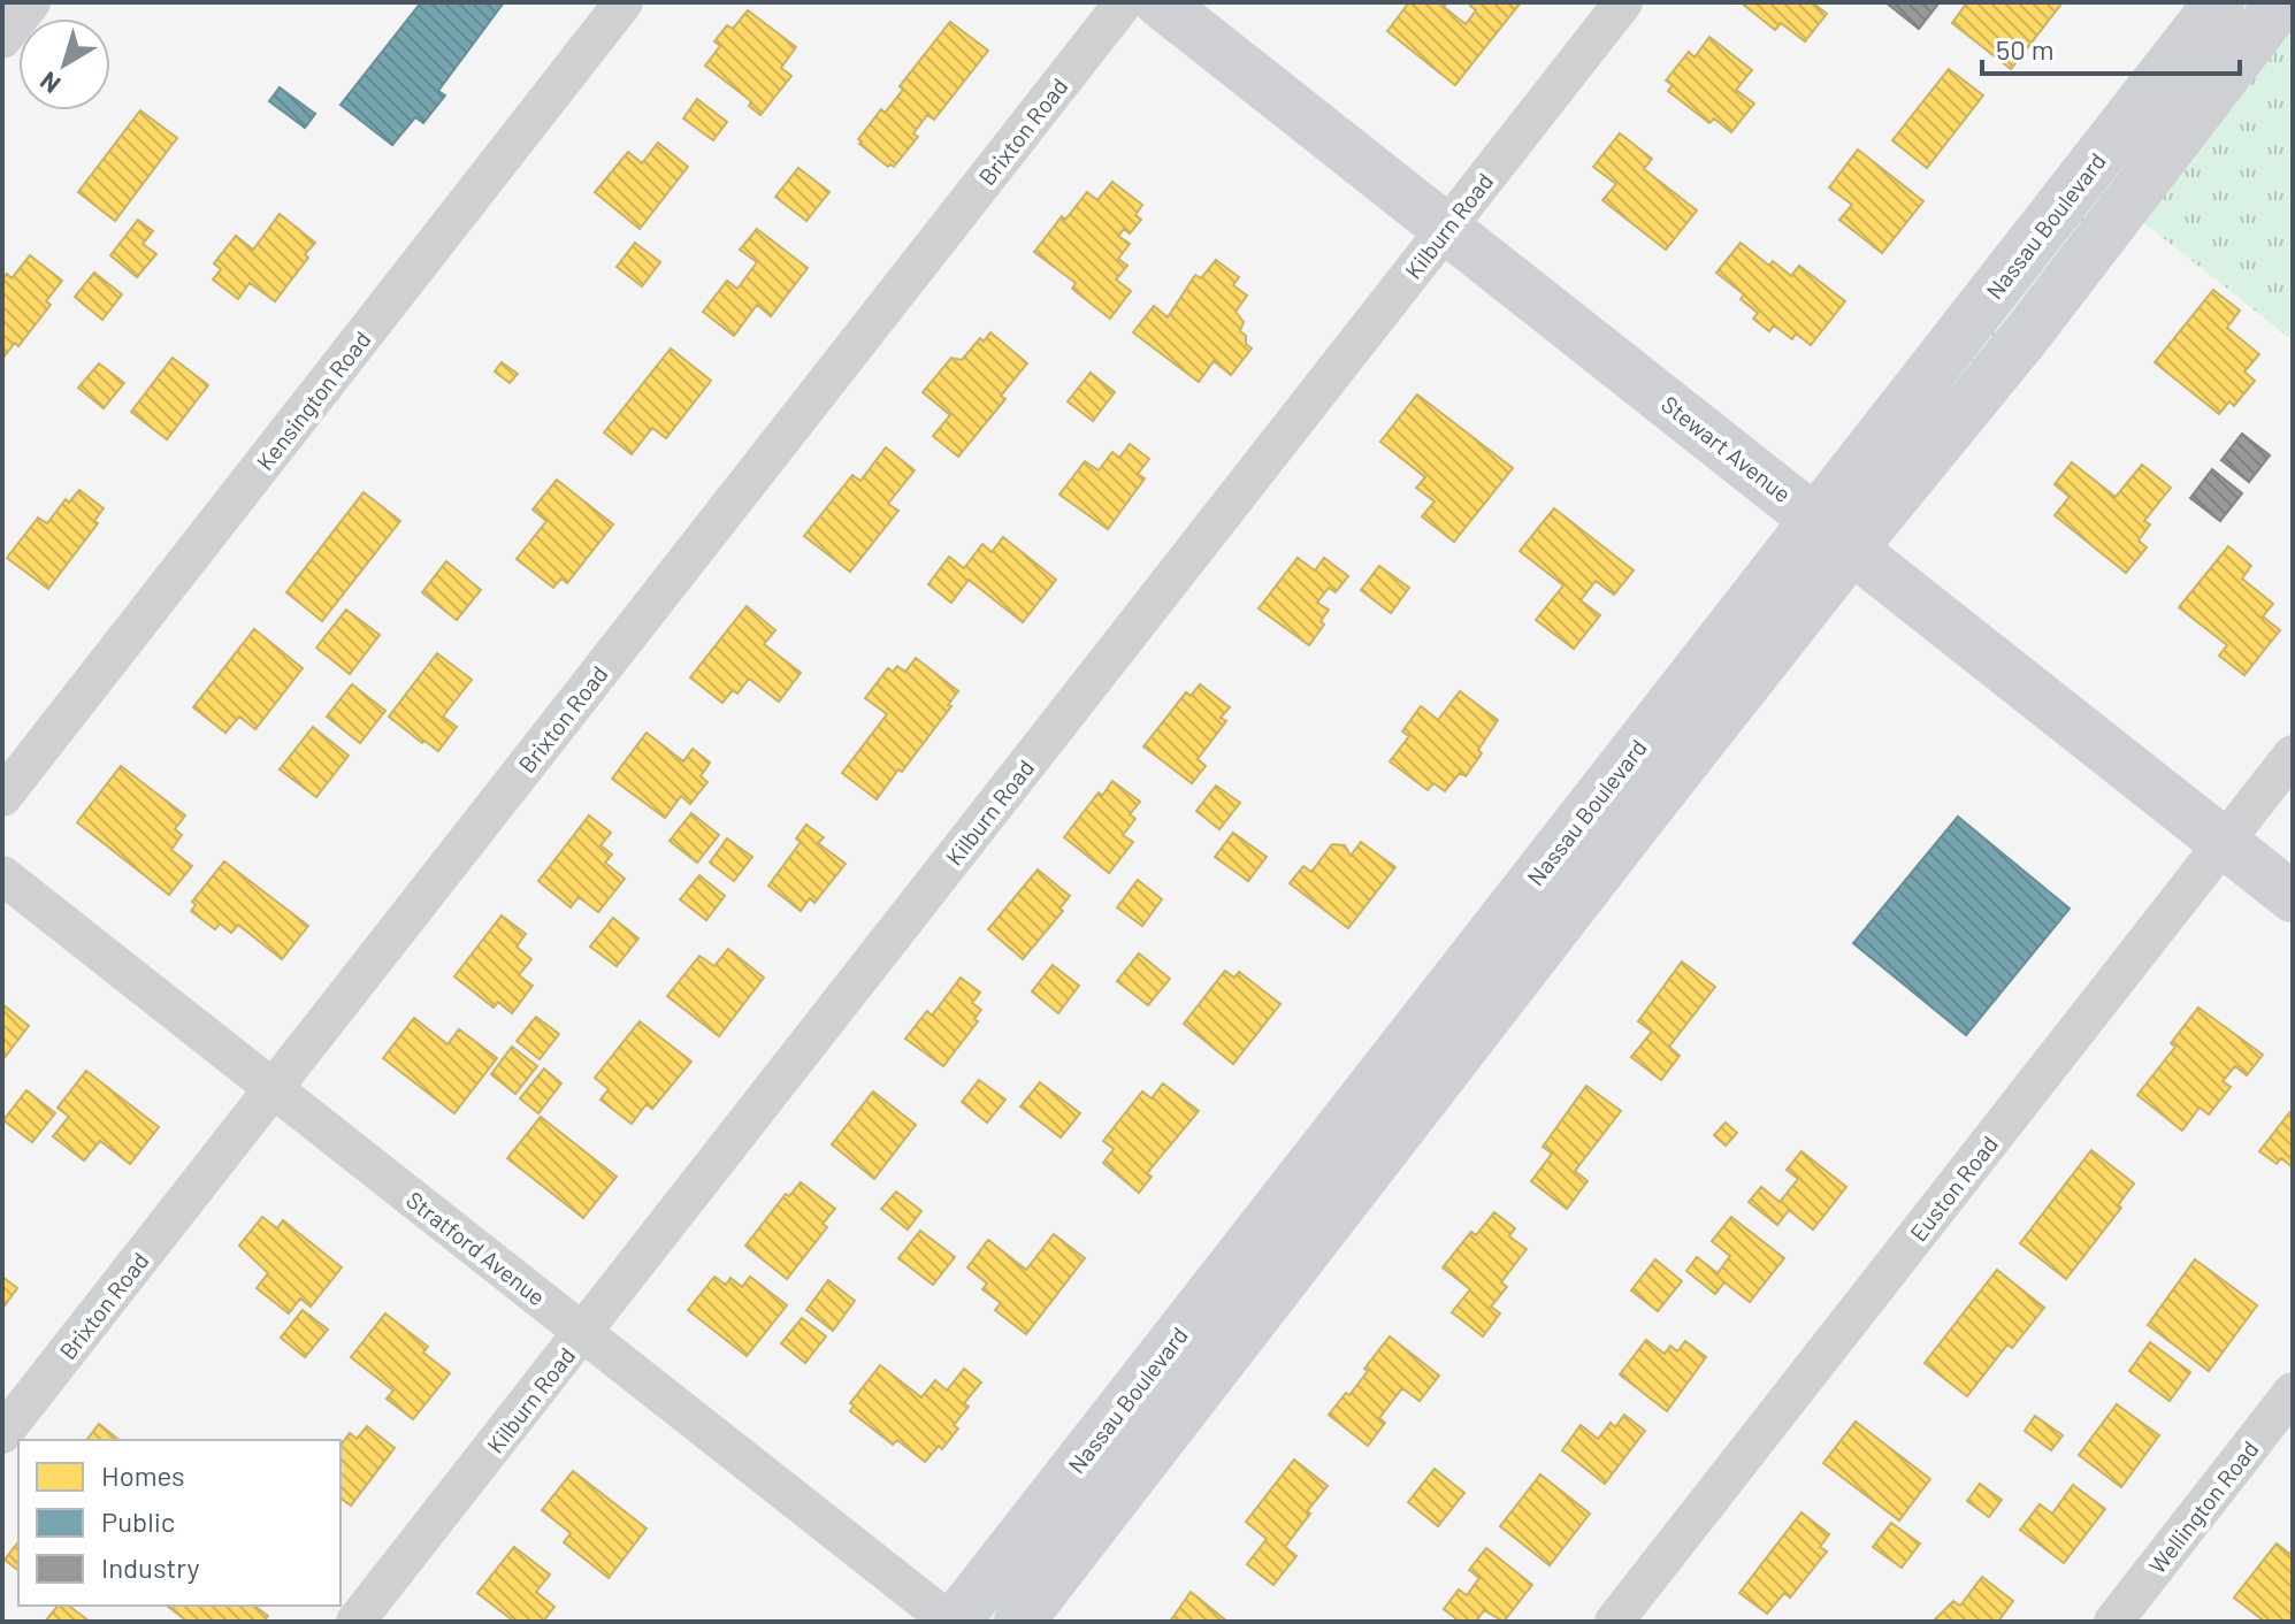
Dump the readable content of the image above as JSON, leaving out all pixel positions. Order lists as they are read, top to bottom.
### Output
{
  "streets": {
    "main road": ["Nassau Boulevard", "Stewart Avenue"],
    "street": [
      "Brixton Road",
      "Kilburn Road",
      "Kensington Road",
      "Euston Road",
      "Stratford Avenue",
      "Wellington Road"
    ]
  },
  "crossings": [
    ["Brixton Road", "Stratford Avenue"],
    ["Kilburn Road", "Stewart Avenue"],
    ["Kilburn Road", "Stratford Avenue"],
    ["Nassau Boulevard", "Stewart Avenue"],
    ["Nassau Boulevard", "Stratford Avenue"],
    ["Stewart Avenue", "Euston Road"]
  ],
  "legend": ["Homes", "Public", "Industry"],
  "scale_bar": "50 m",
  "north": "bottom left"
}
